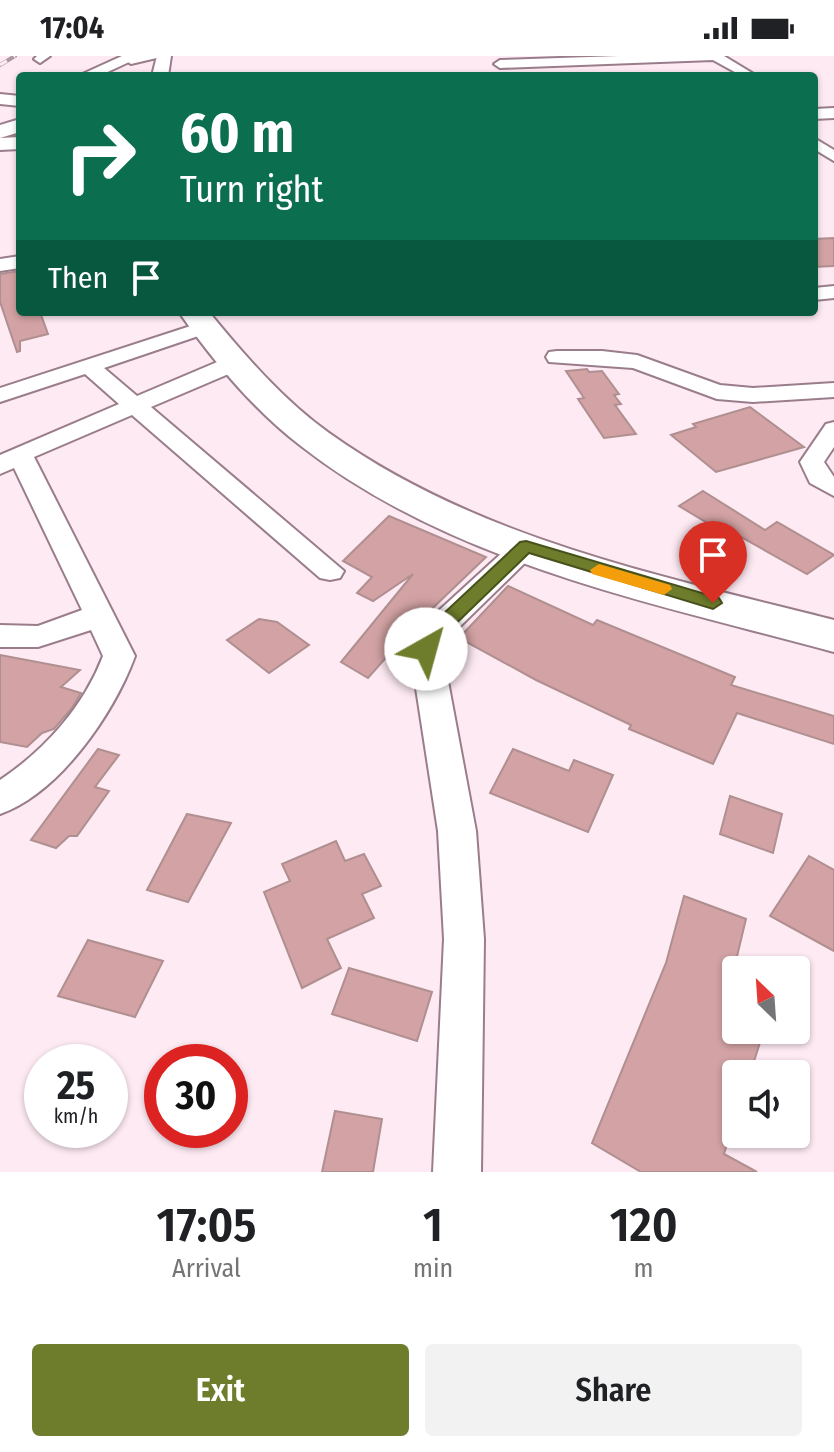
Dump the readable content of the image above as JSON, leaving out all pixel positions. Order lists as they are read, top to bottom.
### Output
{
  "north": "top left",
  "page": {
    "status": "17:04",
    "turn": ["60 m", "Turn right"],
    "then": "Then",
    "speed": "25 km/h",
    "limit": "30",
    "eta": [
      "17:05",
      "Arrival",
      "1",
      "min",
      "120",
      "m"
    ],
    "buttons": ["Exit", "Share"]
  }
}
